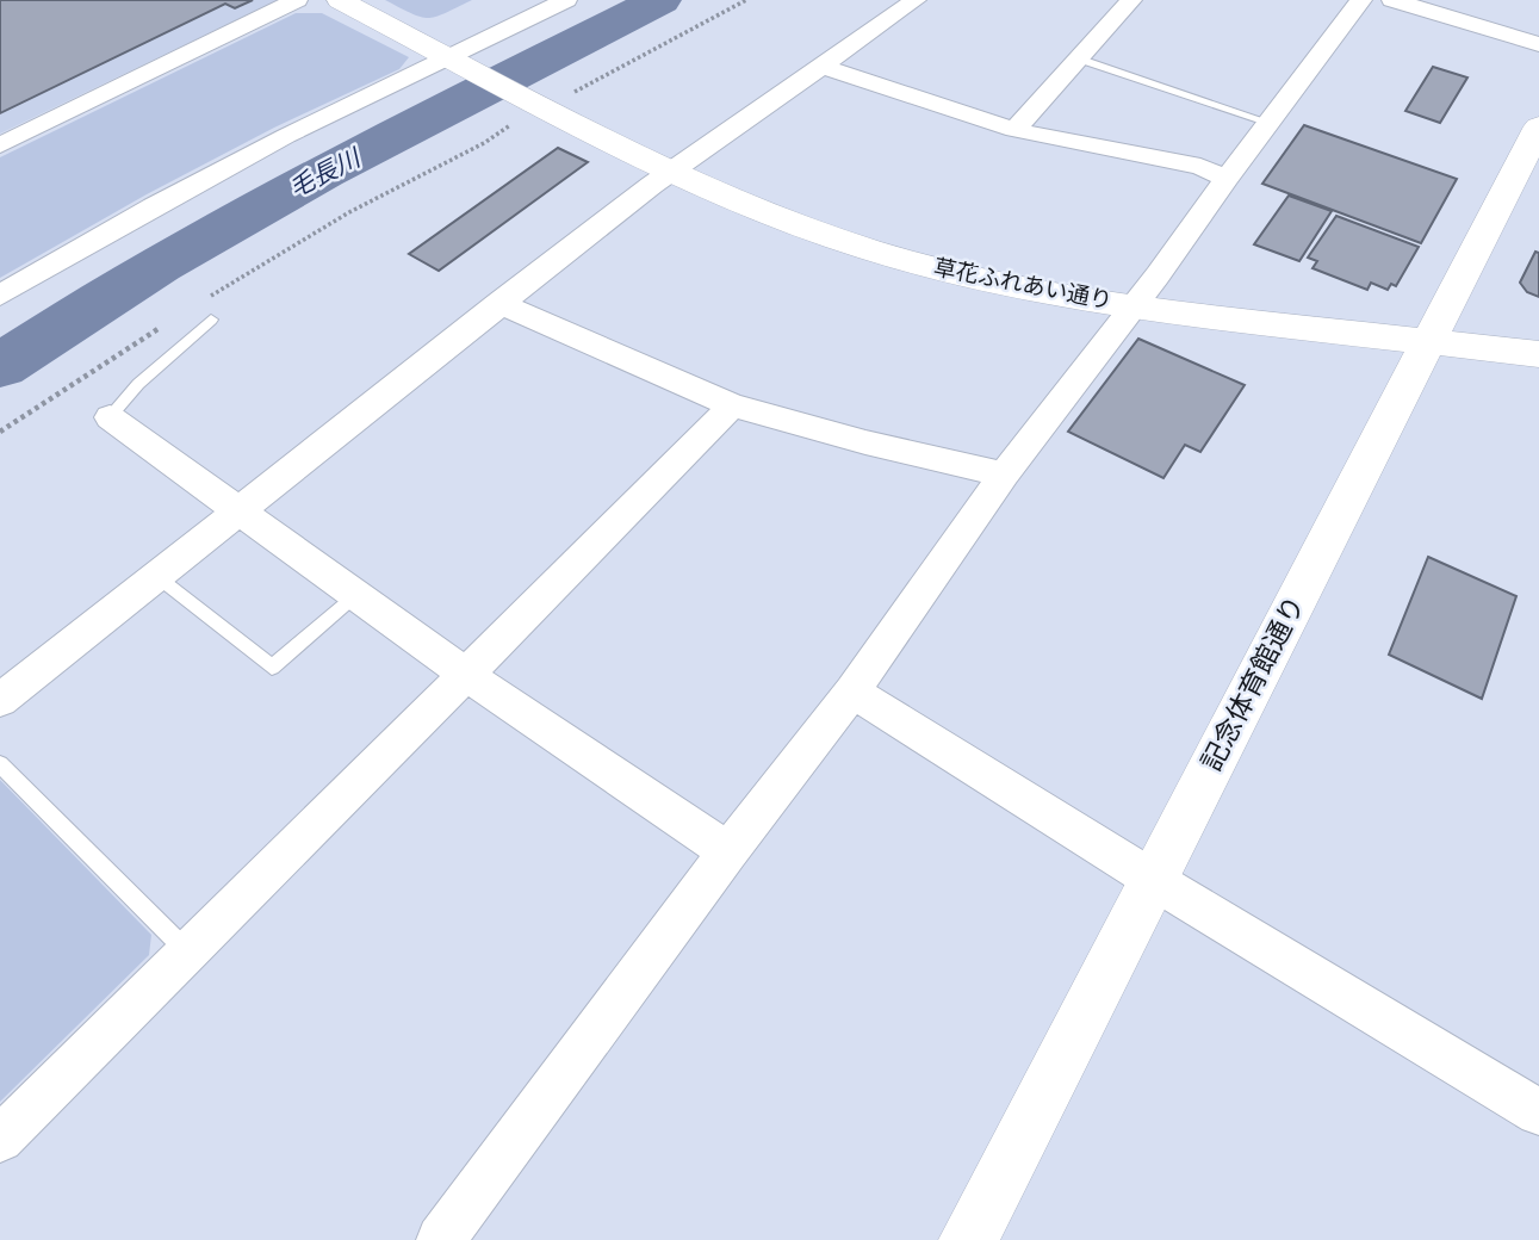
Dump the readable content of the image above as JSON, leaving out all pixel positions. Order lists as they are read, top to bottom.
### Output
{
  "streets": {
    "street": ["草花ふれあい通り", "記念体育館通り"]
  },
  "crossings": [
    ["草花ふれあい通り", "記念体育館通り"]
  ],
  "water": ["毛長川"]
}
